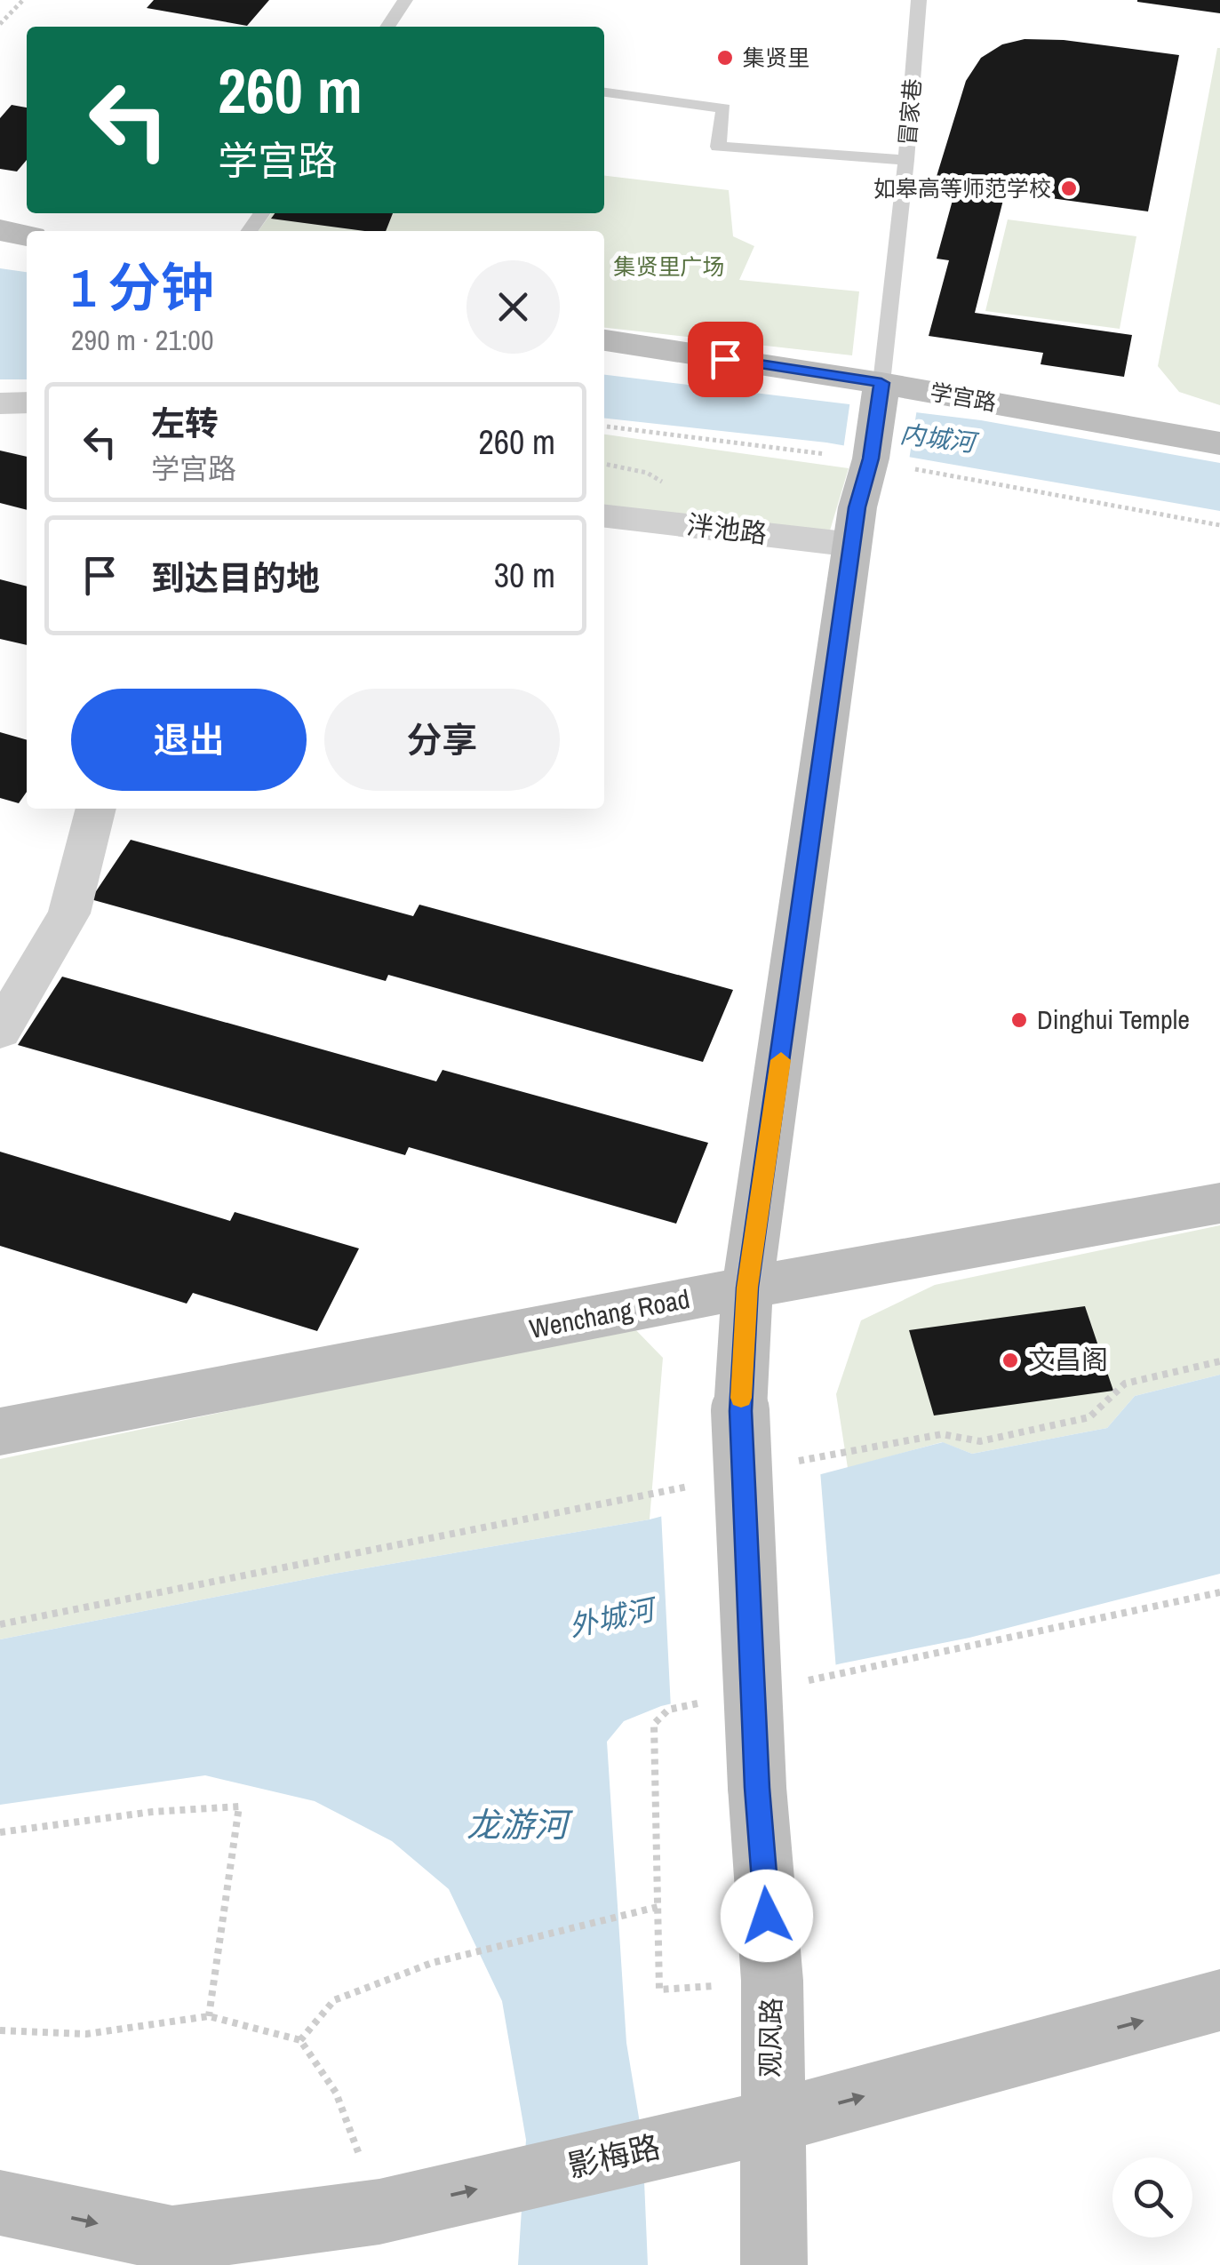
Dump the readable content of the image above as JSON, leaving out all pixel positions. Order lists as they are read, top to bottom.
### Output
{
  "streets": {
    "street": [
      "学宫路",
      "泮池路",
      "Wenchang Road",
      "观风路",
      "影梅路"
    ],
    "lane": ["冒家巷"]
  },
  "crossings": [
    ["冒家巷", "学宫路"],
    ["冒家巷", "观风路"],
    ["学宫路", "观风路"],
    ["泮池路", "观风路"],
    ["Wenchang Road", "观风路"],
    ["观风路", "影梅路"]
  ],
  "one_way": ["影梅路"],
  "water": ["内城河", "外城河", "龙游河"],
  "parks": ["集贤里广场"],
  "places": [
    "集贤里",
    "如皋高等师范学校",
    "Dinghui Temple",
    "文昌阁"
  ],
  "page": {
    "turn": ["260 m", "学宫路"],
    "heading": ["1 分钟", "290 m · 21:00"],
    "list": [
      {
        "name": "左转",
        "note": "学宫路",
        "value": "260 m"
      },
      {
        "name": "到达目的地",
        "value": "30 m"
      }
    ],
    "buttons": ["退出", "分享"]
  }
}
